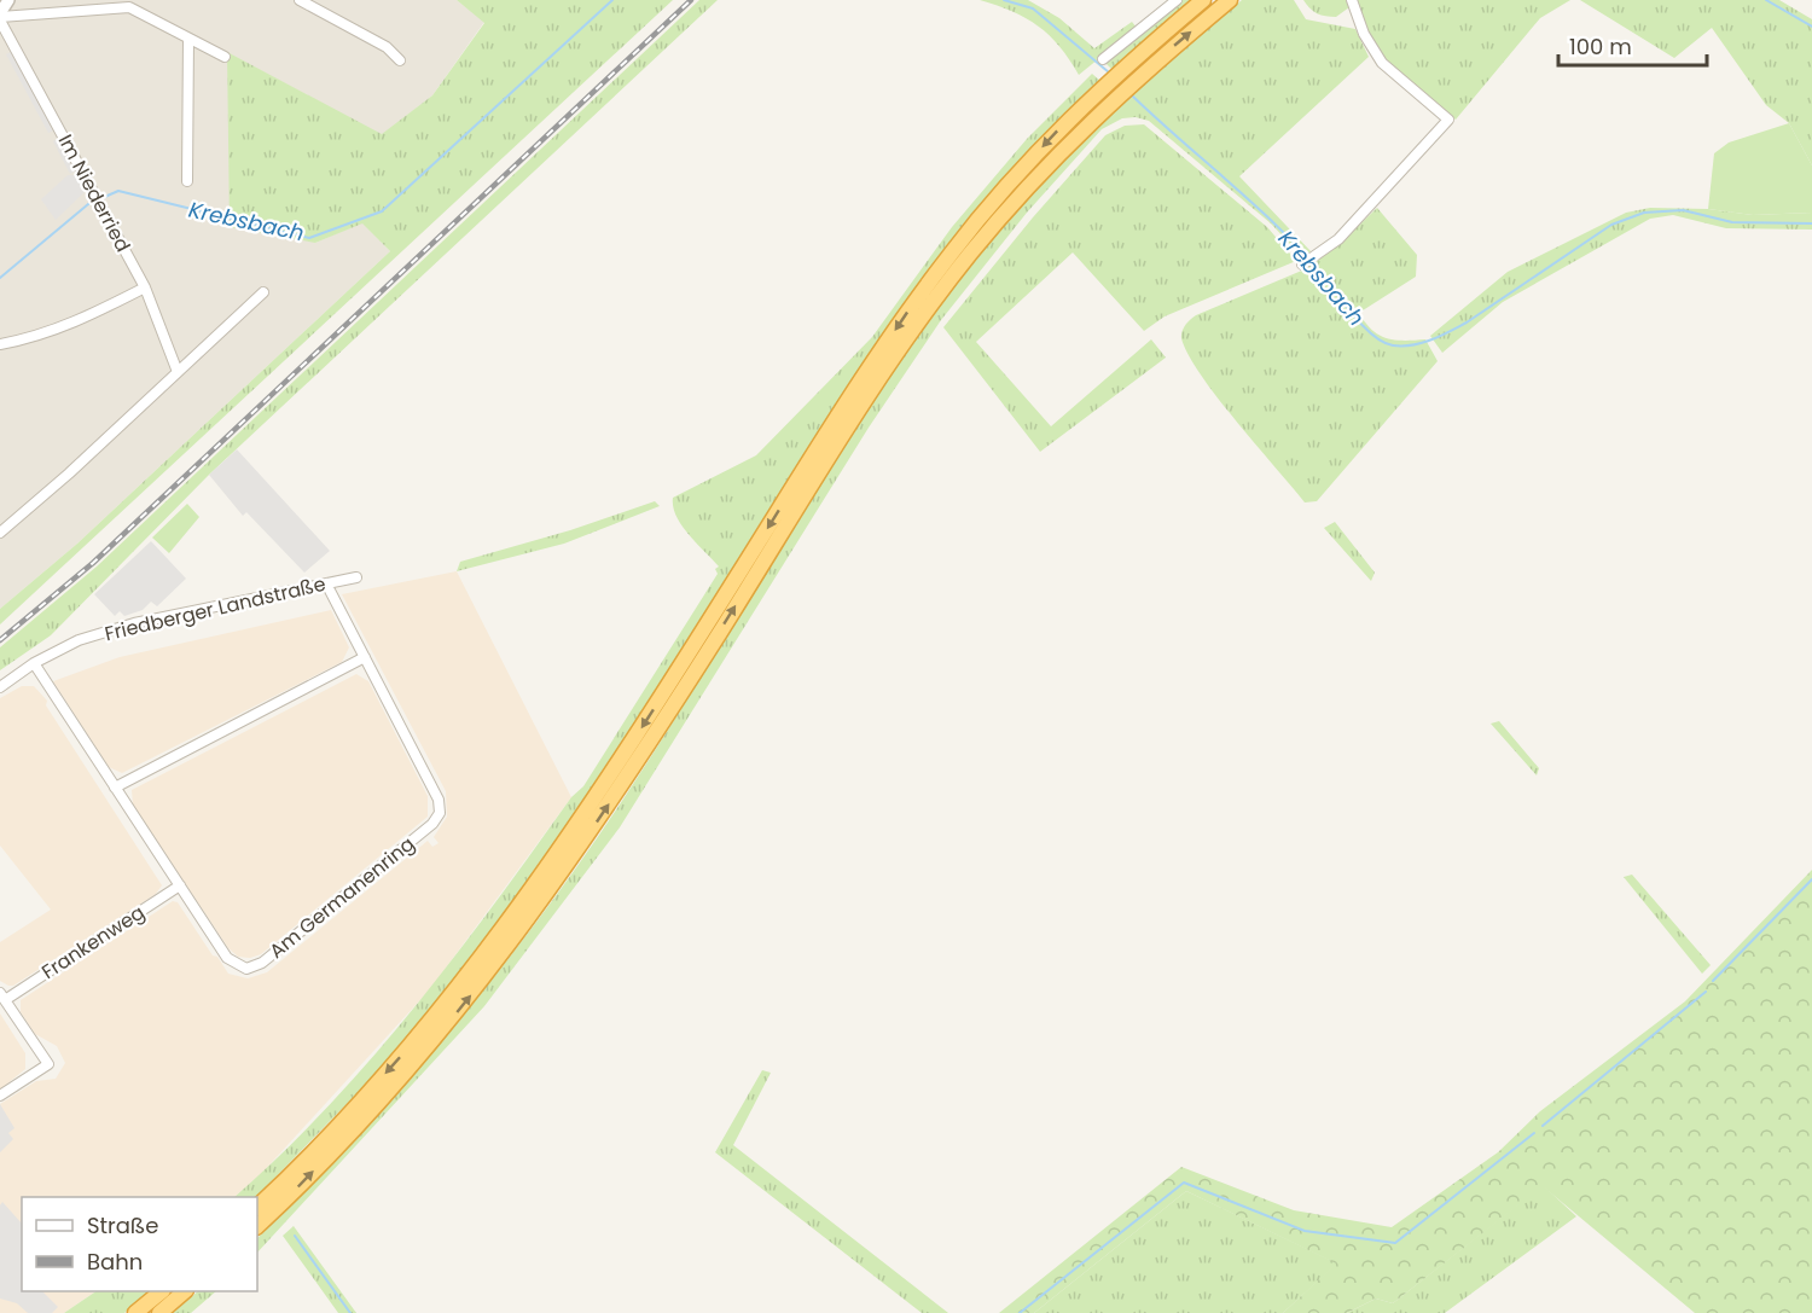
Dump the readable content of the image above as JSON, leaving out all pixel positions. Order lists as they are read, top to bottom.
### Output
{
  "streets": {
    "street": [
      "Im Niederried",
      "Friedberger Landstraße",
      "Am Germanenring",
      "Frankenweg"
    ]
  },
  "crossings": [
    ["Friedberger Landstraße", "Am Germanenring"],
    ["Am Germanenring", "Frankenweg"]
  ],
  "water": ["Krebsbach"],
  "legend": ["Straße", "Bahn"],
  "scale_bar": "100 m"
}
